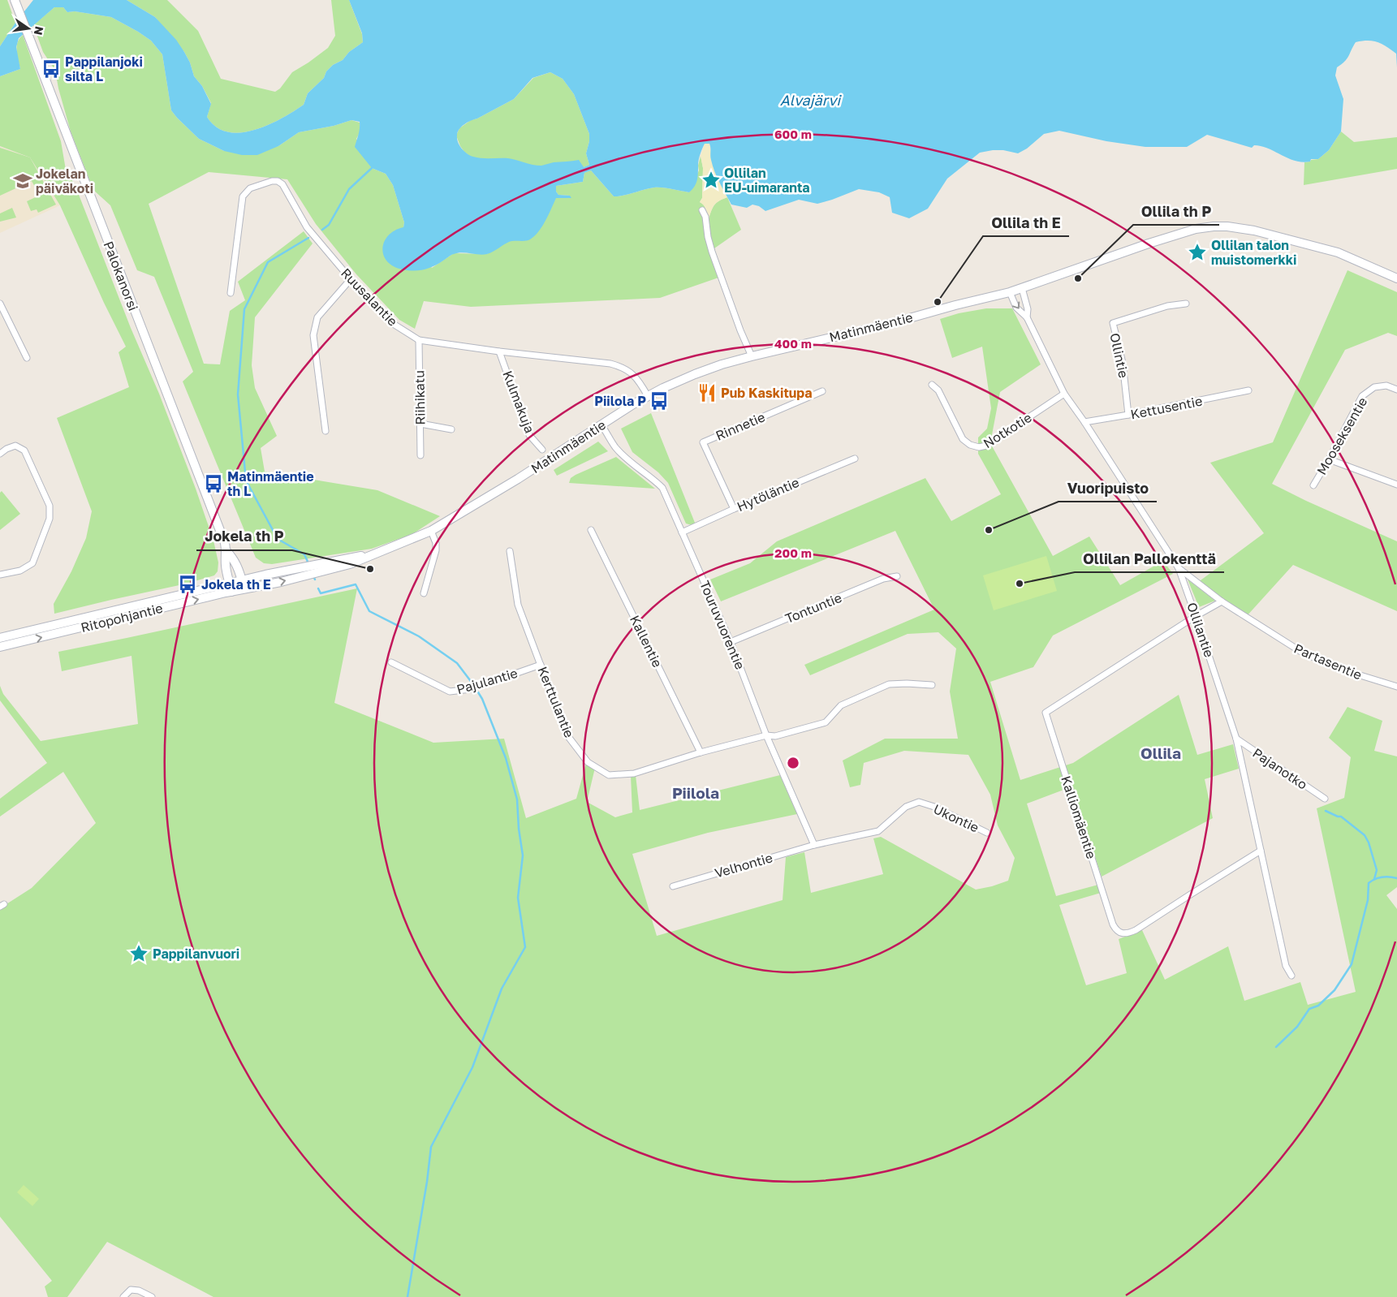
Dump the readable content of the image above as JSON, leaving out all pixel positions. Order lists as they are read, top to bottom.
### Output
{
  "streets": {
    "main road": ["Palokanorsi", "Matinmäentie", "Ritopohjantie"],
    "street": [
      "Ruusalantie",
      "Ollintie",
      "Riihikatu",
      "Kulmakuja",
      "Kettusentie",
      "Rinnetie",
      "Notkotie",
      "Mooseksentie",
      "Hytöläntie",
      "Tontuntie",
      "Touruvuorentie",
      "Ollilantie",
      "Kallentie",
      "Partasentie",
      "Pajulantie",
      "Kerttulantie",
      "Pajanotko",
      "Kalliomäentie",
      "Ukontie",
      "Velhontie"
    ]
  },
  "crossings": [
    ["Palokanorsi", "Matinmäentie"],
    ["Palokanorsi", "Ritopohjantie"],
    ["Ruusalantie", "Matinmäentie"],
    ["Ruusalantie", "Riihikatu"],
    ["Ruusalantie", "Kulmakuja"],
    ["Matinmäentie", "Ritopohjantie"],
    ["Matinmäentie", "Touruvuorentie"],
    ["Matinmäentie", "Ollilantie"],
    ["Ollintie", "Kettusentie"],
    ["Kettusentie", "Ollilantie"],
    ["Rinnetie", "Hytöläntie"],
    ["Notkotie", "Ollilantie"],
    ["Hytöläntie", "Touruvuorentie"],
    ["Tontuntie", "Touruvuorentie"],
    ["Touruvuorentie", "Kerttulantie"],
    ["Touruvuorentie", "Ukontie"],
    ["Touruvuorentie", "Velhontie"],
    ["Ollilantie", "Partasentie"],
    ["Ollilantie", "Pajanotko"],
    ["Ollilantie", "Kalliomäentie"],
    ["Kallentie", "Kerttulantie"],
    ["Pajulantie", "Kerttulantie"],
    ["Ukontie", "Velhontie"]
  ],
  "districts": ["Ollila", "Piilola"],
  "water": ["Alvajärvi"],
  "places": {
    "bus stop": [
      "Pappilanjoki silta L",
      "Piilola P",
      "Matinmäentie th L",
      "Jokela th E"
    ],
    "place": ["Ollilan EU-uimaranta", "Ollilan talon muistomerkki", "Pappilanvuori"],
    "school or university": ["Jokelan päiväkoti"],
    "other": [
      "Ollila th P",
      "Ollila th E",
      "Vuoripuisto",
      "Jokela th P",
      "Ollilan Pallokenttä"
    ],
    "restaurant": ["Pub Kaskitupa"]
  },
  "north": "right",
  "rings": ["600 m", "400 m", "200 m"]
}
